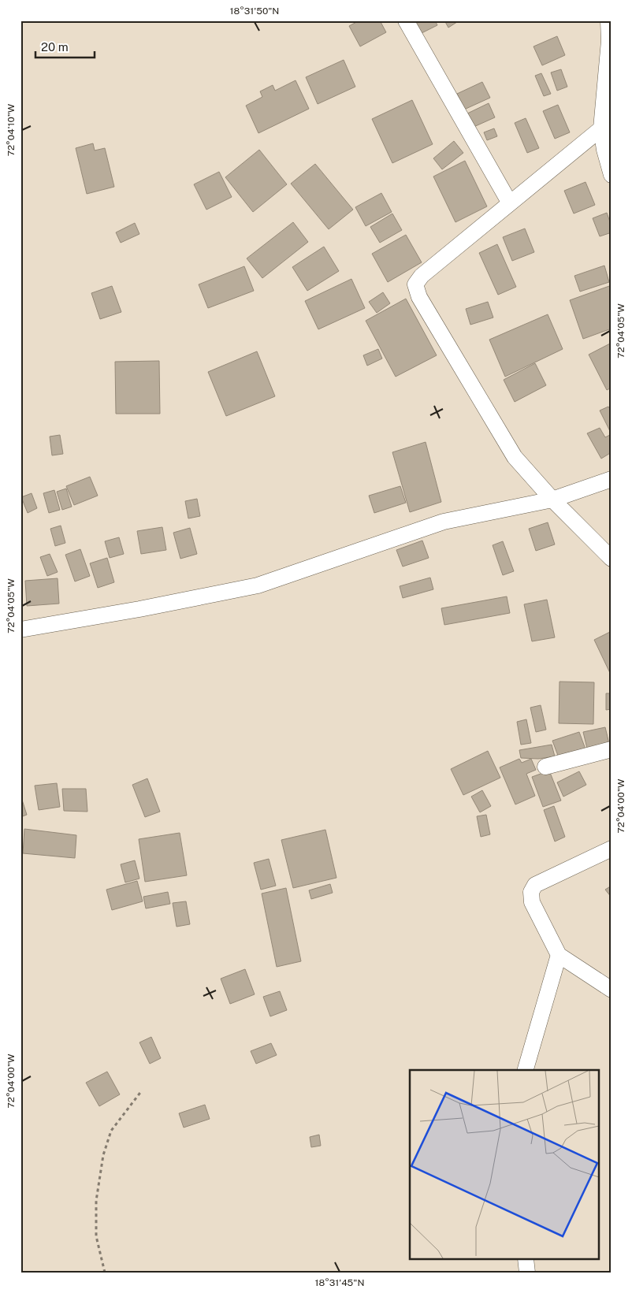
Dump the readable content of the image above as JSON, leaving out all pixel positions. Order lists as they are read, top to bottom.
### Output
{
  "scale_bar": "20 m",
  "coordinates": [
    "18°31'50\"N",
    "72°04'10\"W",
    "72°04'05\"W",
    "72°04'00\"W",
    "18°31'45\"N"
  ]
}
